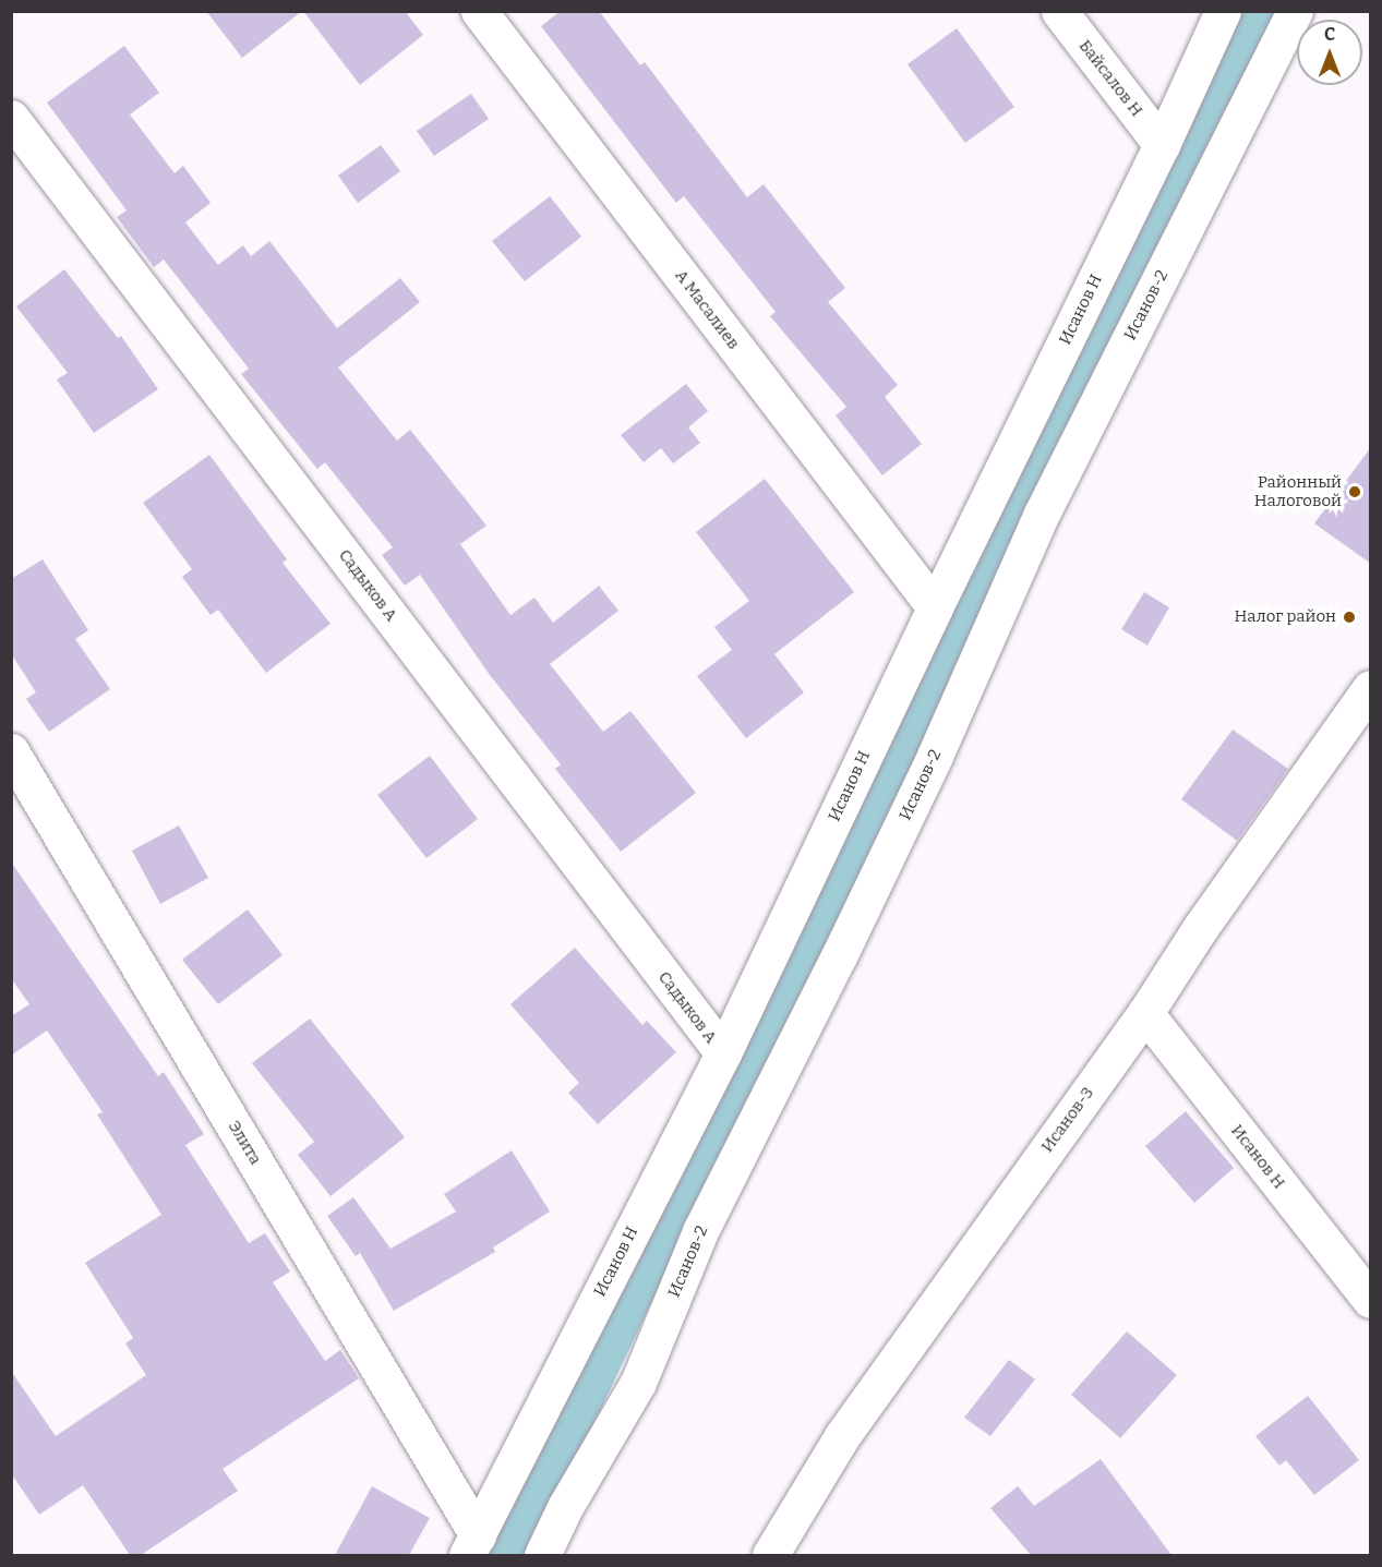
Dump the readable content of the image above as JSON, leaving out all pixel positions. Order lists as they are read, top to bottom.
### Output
{
  "streets": {
    "street": [
      "Байсалов Н",
      "Исанов-2",
      "А Масалиев",
      "Исанов Н",
      "Садыков А",
      "Исанов-3",
      "Элита"
    ]
  },
  "crossings": [
    ["Байсалов Н", "Исанов Н"],
    ["А Масалиев", "Исанов Н"],
    ["Исанов Н", "Садыков А"],
    ["Исанов Н", "Исанов-3"],
    ["Исанов Н", "Элита"]
  ],
  "places": ["Районный Налоговой", "Налог район"],
  "north": "top"
}
